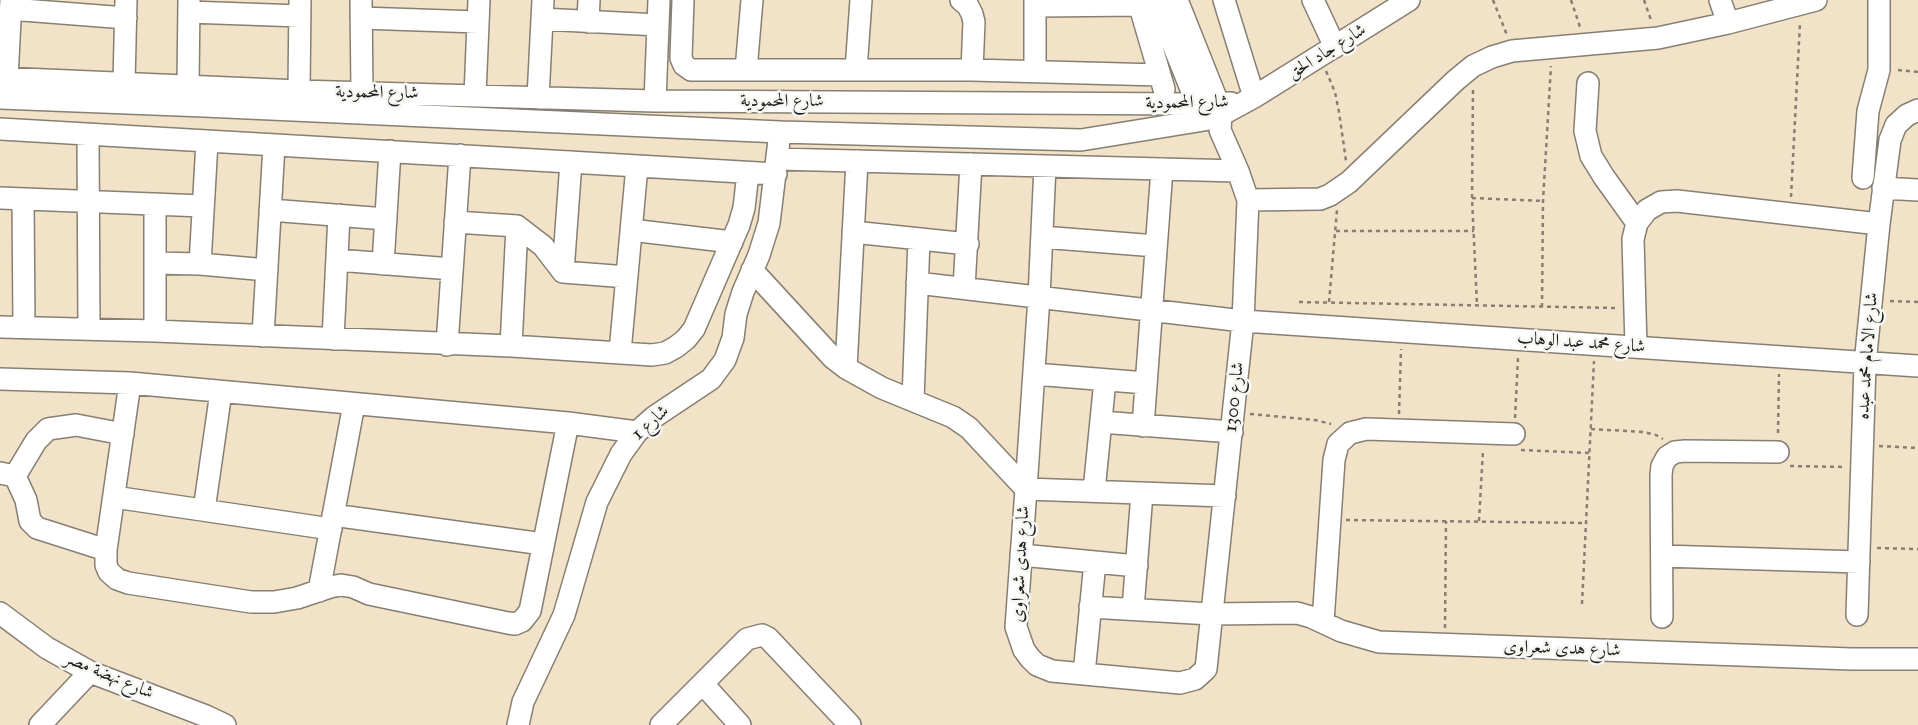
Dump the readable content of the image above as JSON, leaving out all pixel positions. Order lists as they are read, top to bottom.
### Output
{
  "streets": {
    "street": [
      "شارع جاد الحق",
      "شارع المحمودية",
      "شارع محمد عبد الوهاب",
      "شارع الامام محمد عبده",
      "شارع 1300",
      "شارع 1",
      "شارع هدى شعراوى",
      "شارع نهضة مصر"
    ]
  },
  "crossings": [
    ["شارع جاد الحق", "شارع المحمودية"],
    ["شارع المحمودية", "شارع 1300"],
    ["شارع المحمودية", "شارع 1"],
    ["شارع محمد عبد الوهاب", "شارع الامام محمد عبده"],
    ["شارع محمد عبد الوهاب", "شارع 1300"],
    ["شارع 1300", "شارع هدى شعراوى"],
    ["شارع 1", "شارع هدى شعراوى"]
  ]
}
